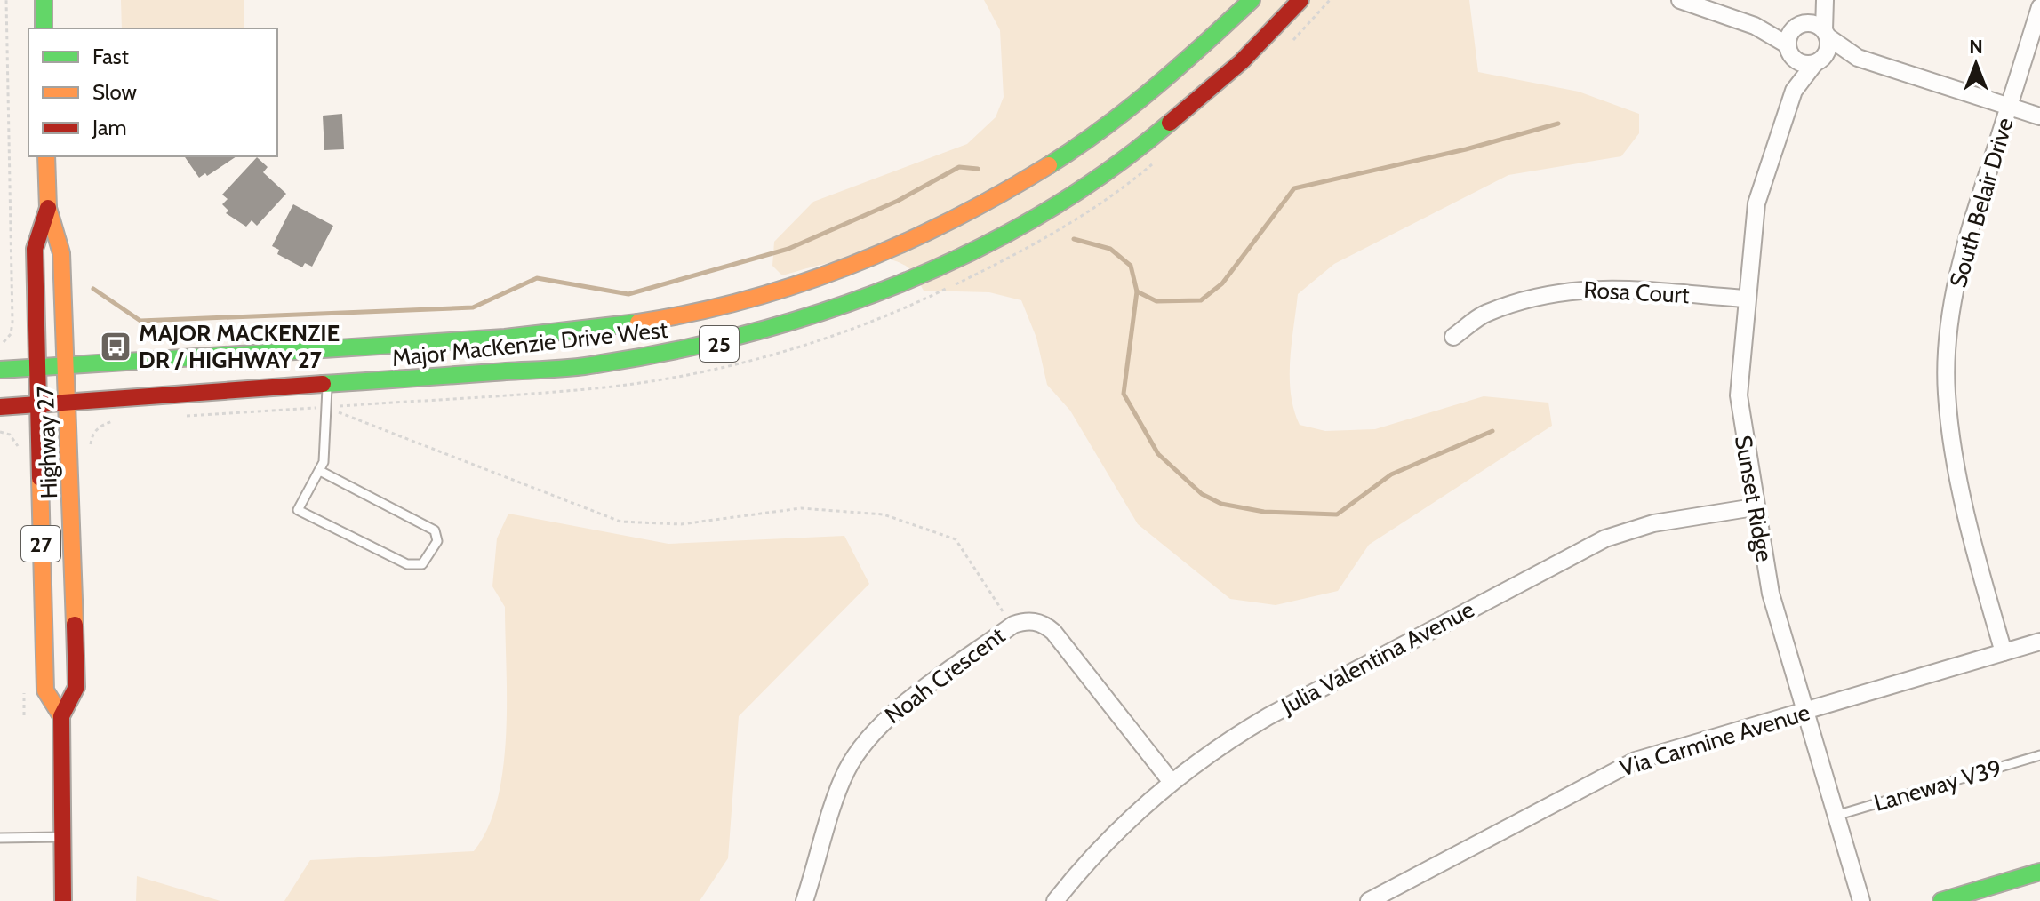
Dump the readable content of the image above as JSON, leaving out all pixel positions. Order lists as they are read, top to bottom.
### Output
{
  "streets": {
    "main road": [
      "Major MacKenzie Drive West",
      "25",
      "Highway 27",
      "27"
    ],
    "street": [
      "South Belair Drive",
      "Rosa Court",
      "Sunset Ridge",
      "Julia Valentina Avenue",
      "Noah Crescent",
      "Via Carmine Avenue"
    ],
    "lane": ["Laneway V39"]
  },
  "crossings": [
    ["South Belair Drive", "Via Carmine Avenue"],
    ["Rosa Court", "Sunset Ridge"],
    ["Major MacKenzie Drive West", "Highway 27"],
    ["Sunset Ridge", "Julia Valentina Avenue"],
    ["Sunset Ridge", "Via Carmine Avenue"],
    ["Sunset Ridge", "Laneway V39"],
    ["Julia Valentina Avenue", "Noah Crescent"]
  ],
  "places": {
    "bus stop": ["MAJOR MACKENZIE DR / HIGHWAY 27"]
  },
  "legend": ["Fast", "Slow", "Jam"],
  "north": "top"
}
